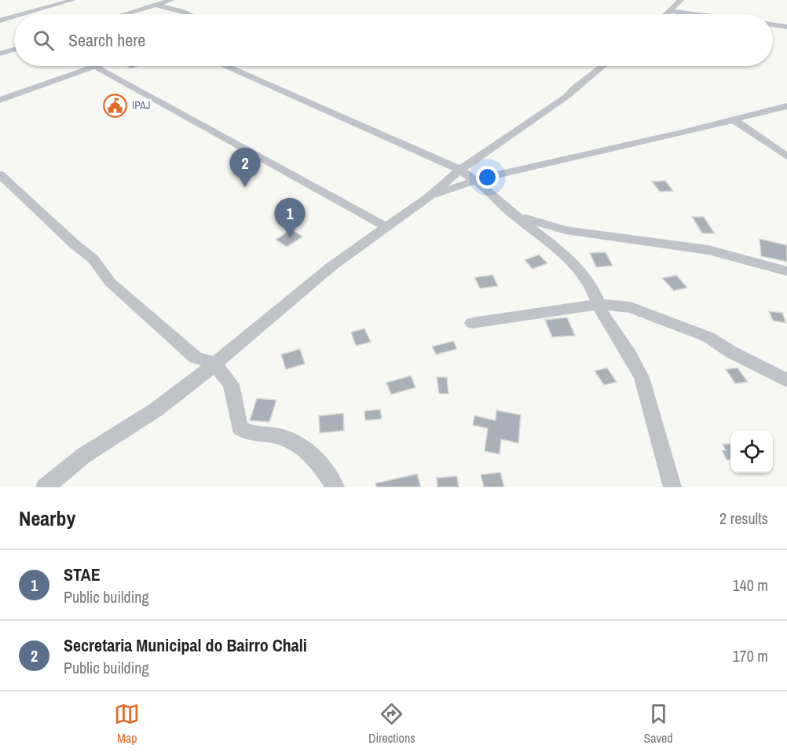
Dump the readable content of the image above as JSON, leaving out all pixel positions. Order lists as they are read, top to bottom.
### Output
{
  "places": {
    "public building": ["IPAJ"]
  },
  "page": {
    "search": "Search here",
    "pins": ["2", "1"],
    "heading": ["Nearby", "2 results"],
    "list": [
      {
        "mark": "1",
        "name": "STAE",
        "note": "Public building",
        "value": "140 m"
      },
      {
        "mark": "2",
        "name": "Secretaria Municipal do Bairro Chali",
        "note": "Public building",
        "value": "170 m"
      }
    ],
    "nav": ["Map", "Directions", "Saved"]
  }
}
